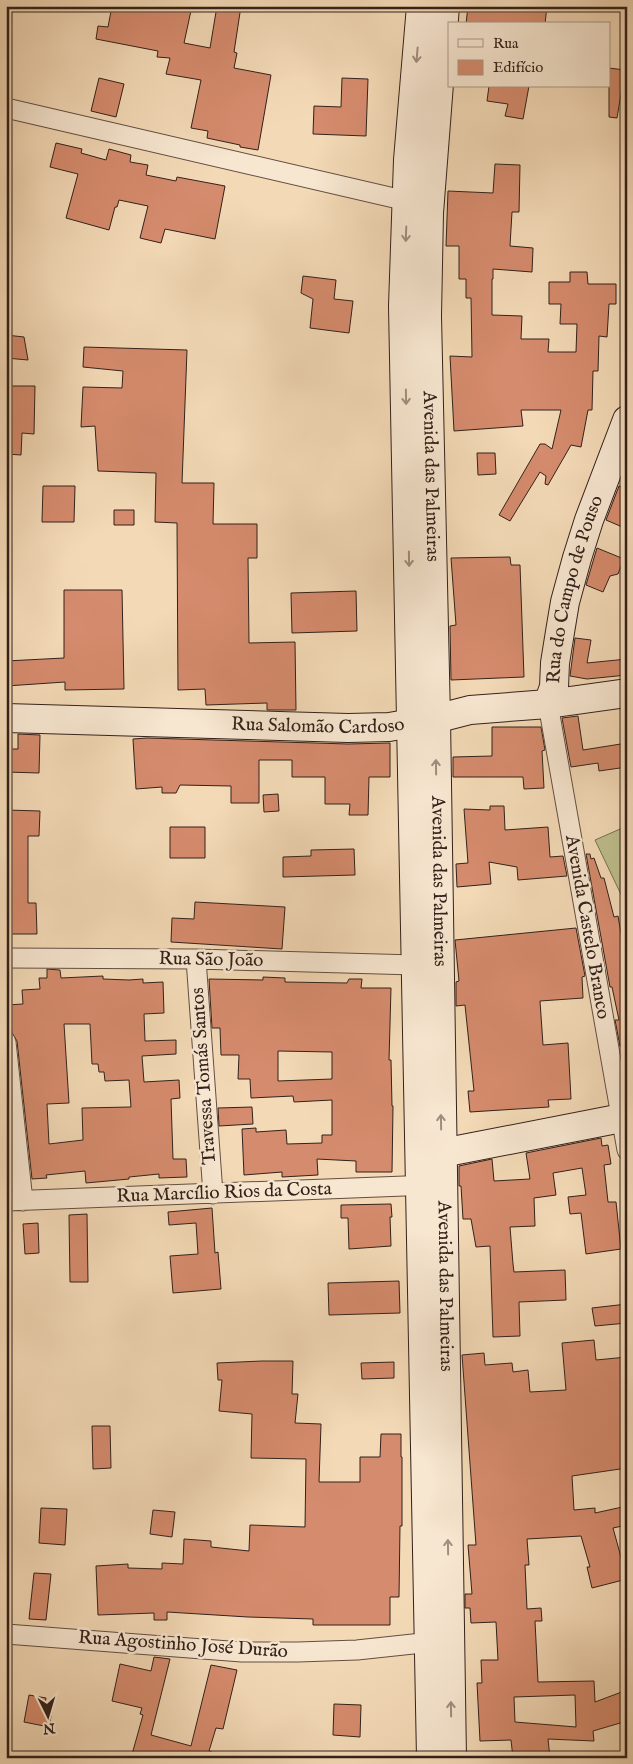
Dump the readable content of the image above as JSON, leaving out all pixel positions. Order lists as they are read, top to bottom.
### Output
{
  "streets": {
    "main road": ["Avenida das Palmeiras", "Rua do Campo de Pouso", "Rua Salomão Cardoso"],
    "street": [
      "Avenida Castelo Branco",
      "Rua São João",
      "Travessa Tomás Santos",
      "Rua Marcílio Rios da Costa",
      "Rua Agostinho José Durão"
    ]
  },
  "crossings": [
    ["Avenida das Palmeiras", "Rua Salomão Cardoso"],
    ["Avenida das Palmeiras", "Rua São João"],
    ["Avenida das Palmeiras", "Rua Marcílio Rios da Costa"],
    ["Avenida das Palmeiras", "Rua Agostinho José Durão"],
    ["Rua do Campo de Pouso", "Rua Salomão Cardoso"],
    ["Rua do Campo de Pouso", "Avenida Castelo Branco"],
    ["Rua Salomão Cardoso", "Avenida Castelo Branco"],
    ["Rua São João", "Travessa Tomás Santos"],
    ["Travessa Tomás Santos", "Rua Marcílio Rios da Costa"]
  ],
  "legend": ["Rua", "Edifício"],
  "north": "bottom"
}
